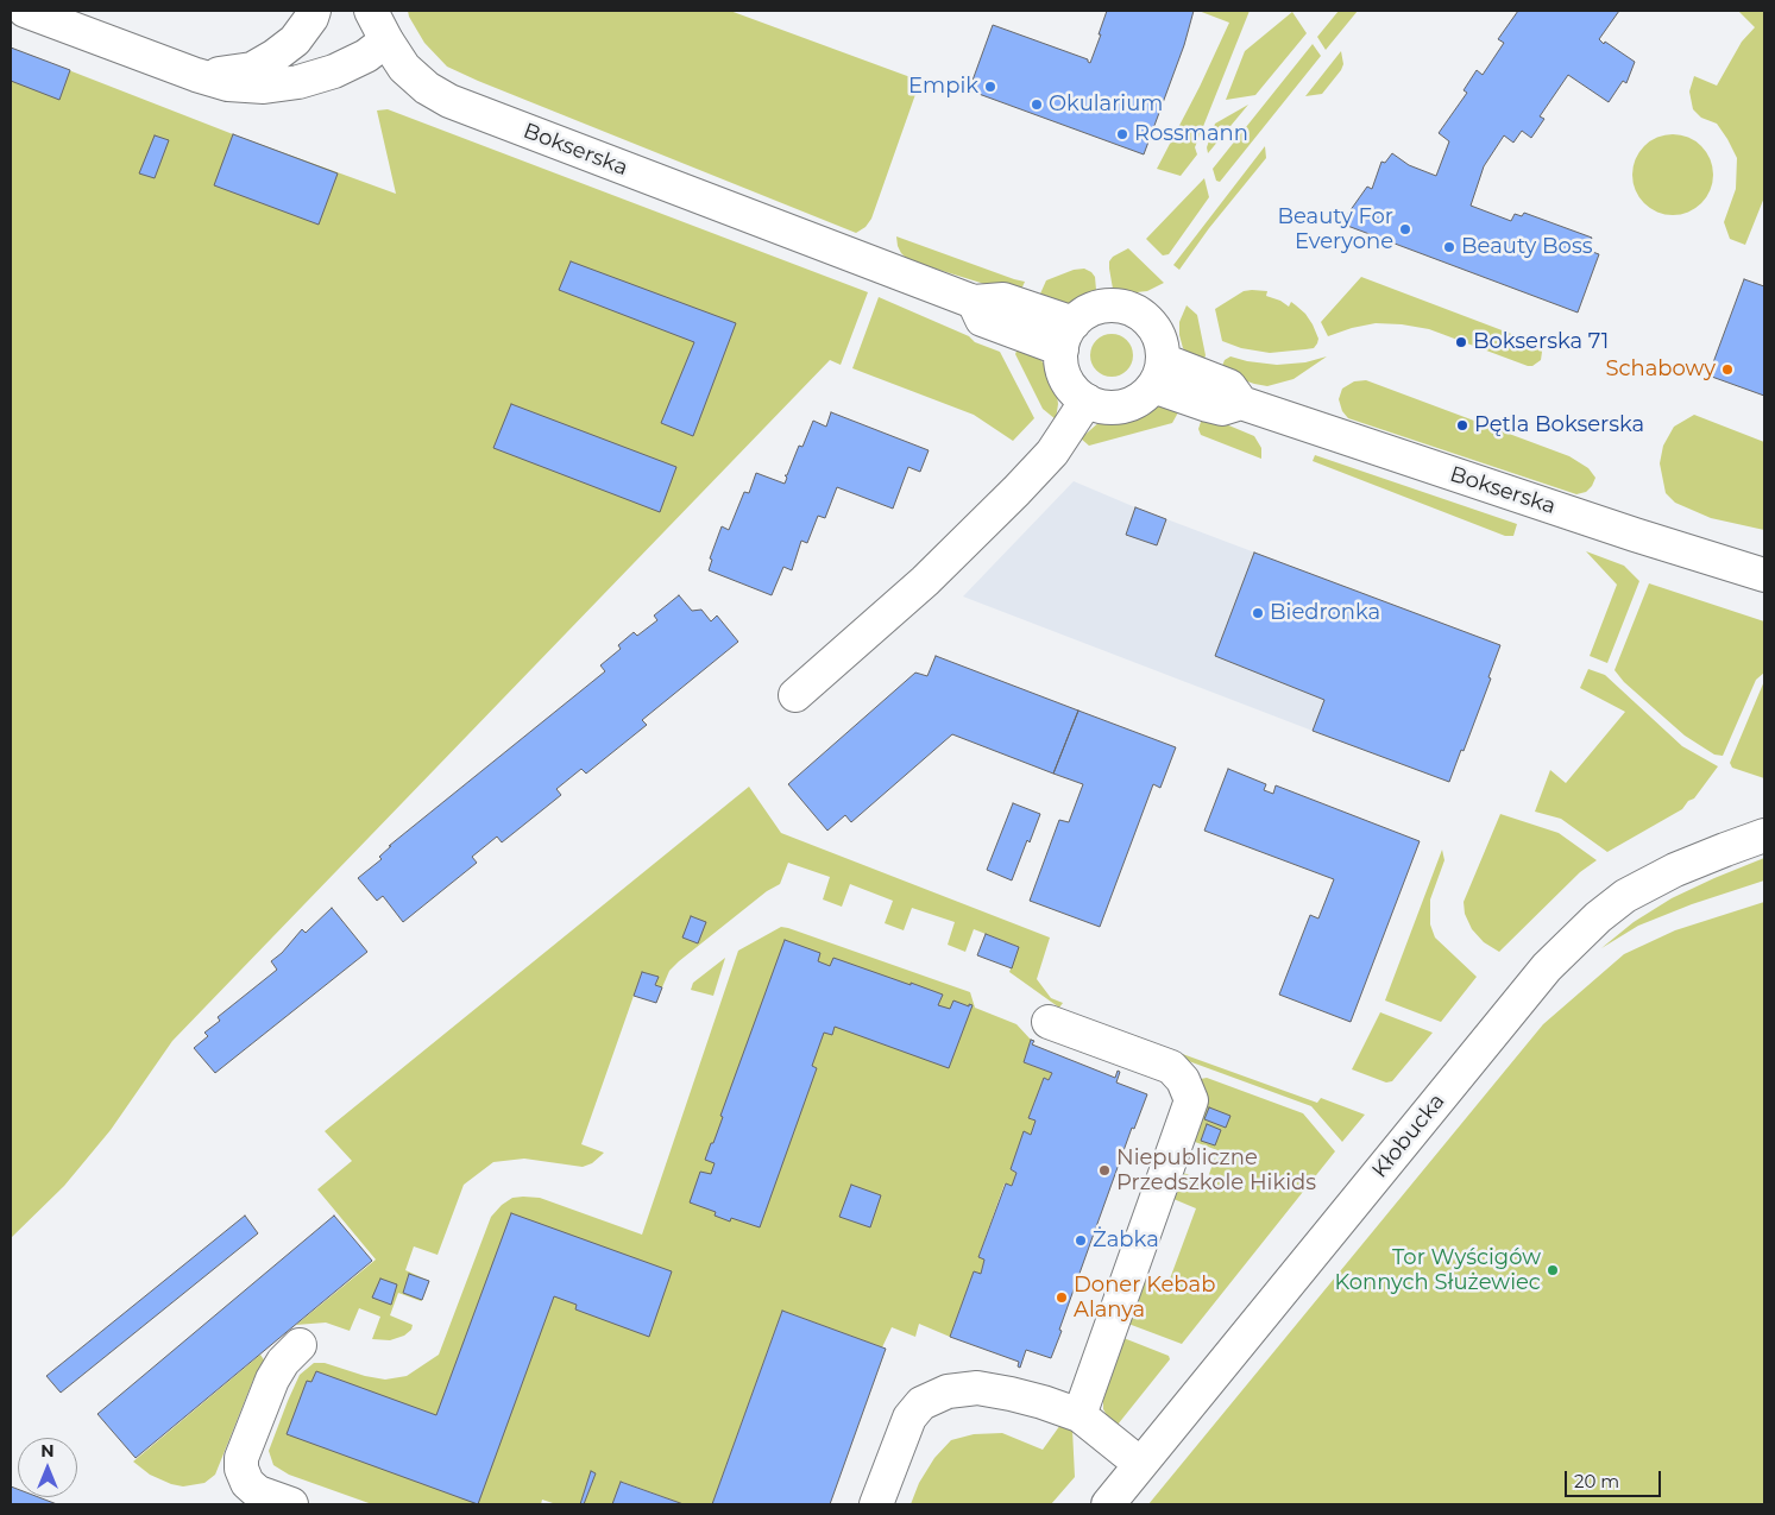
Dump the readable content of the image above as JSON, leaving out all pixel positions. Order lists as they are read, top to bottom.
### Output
{
  "streets": {
    "street": ["Bokserska", "Kłobucka"]
  },
  "places": [
    "Empik",
    "Okularium",
    "Rossmann",
    "Beauty For Everyone",
    "Beauty Boss",
    "Bokserska 71",
    "Schabowy",
    "Pętla Bokserska",
    "Biedronka",
    "Niepubliczne Przedszkole Hikids",
    "Żabka",
    "Tor Wyścigów Konnych Służewiec",
    "Doner Kebab Alanya"
  ],
  "scale_bar": "20 m",
  "north": "top"
}
